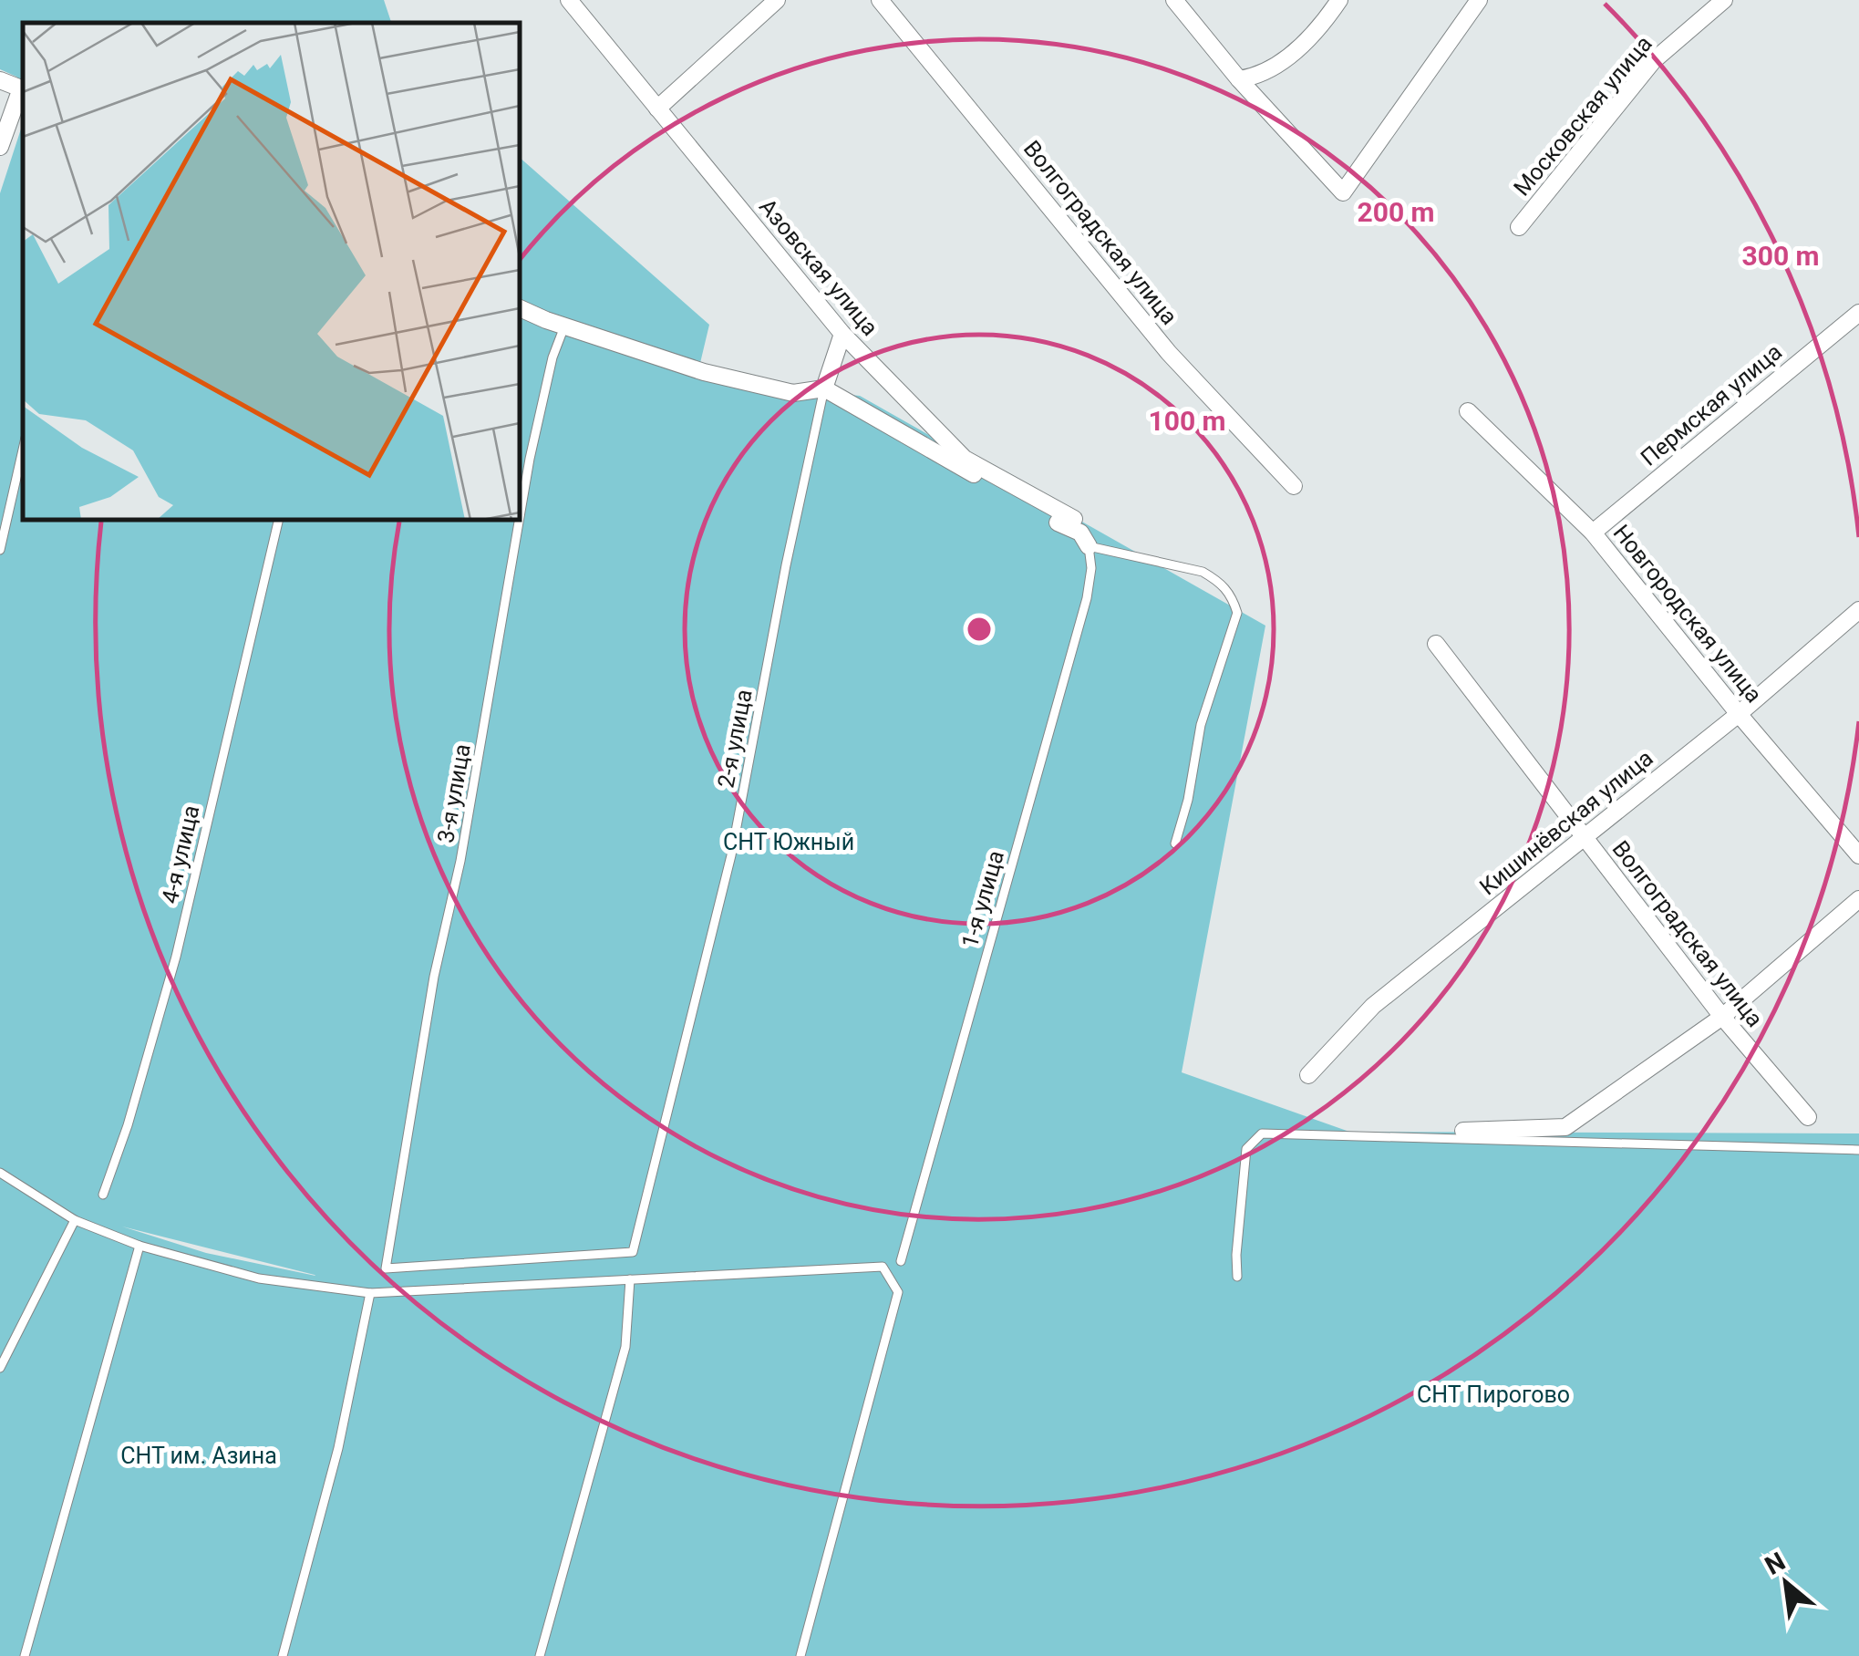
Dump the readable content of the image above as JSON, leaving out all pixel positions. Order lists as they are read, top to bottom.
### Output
{
  "streets": {
    "street": [
      "Московская улица",
      "Волгоградская улица",
      "Азовская улица",
      "Пермская улица",
      "Новгородская улица",
      "Кишинёвская улица"
    ],
    "lane": [
      "2-я улица",
      "3-я улица",
      "4-я улица",
      "1-я улица"
    ]
  },
  "crossings": [
    ["Волгоградская улица", "Кишинёвская улица"],
    ["Пермская улица", "Новгородская улица"],
    ["Новгородская улица", "Кишинёвская улица"],
    ["2-я улица", "3-я улица"]
  ],
  "parks": ["СНТ Южный", "СНТ Пирогово", "СНТ им. Азина"],
  "north": "top left",
  "rings": ["200 m", "300 m", "100 m"]
}
